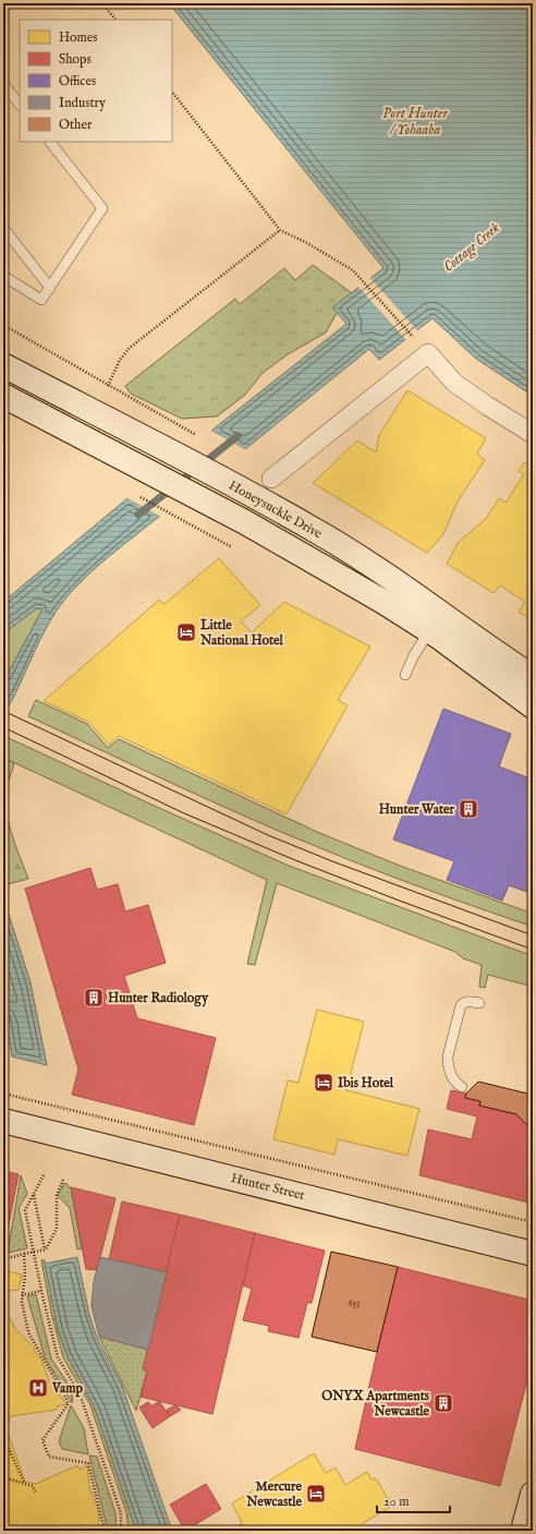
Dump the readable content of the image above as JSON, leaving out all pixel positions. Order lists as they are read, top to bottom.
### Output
{
  "streets": {
    "main road": ["Honeysuckle Drive", "Hunter Street"]
  },
  "water": ["Port Hunter / Yohaaba", "Cottage Creek"],
  "places": {
    "hotel": ["Little National Hotel", "Ibis Hotel", "Mercure Newcastle"],
    "building": ["Hunter Water", "Hunter Radiology", "ONYX Apartments Newcastle"],
    "hospital": ["Vamp"]
  },
  "house_numbers": ["655"],
  "legend": [
    "Homes",
    "Shops",
    "Offices",
    "Industry",
    "Other"
  ],
  "scale_bar": "20 m"
}
